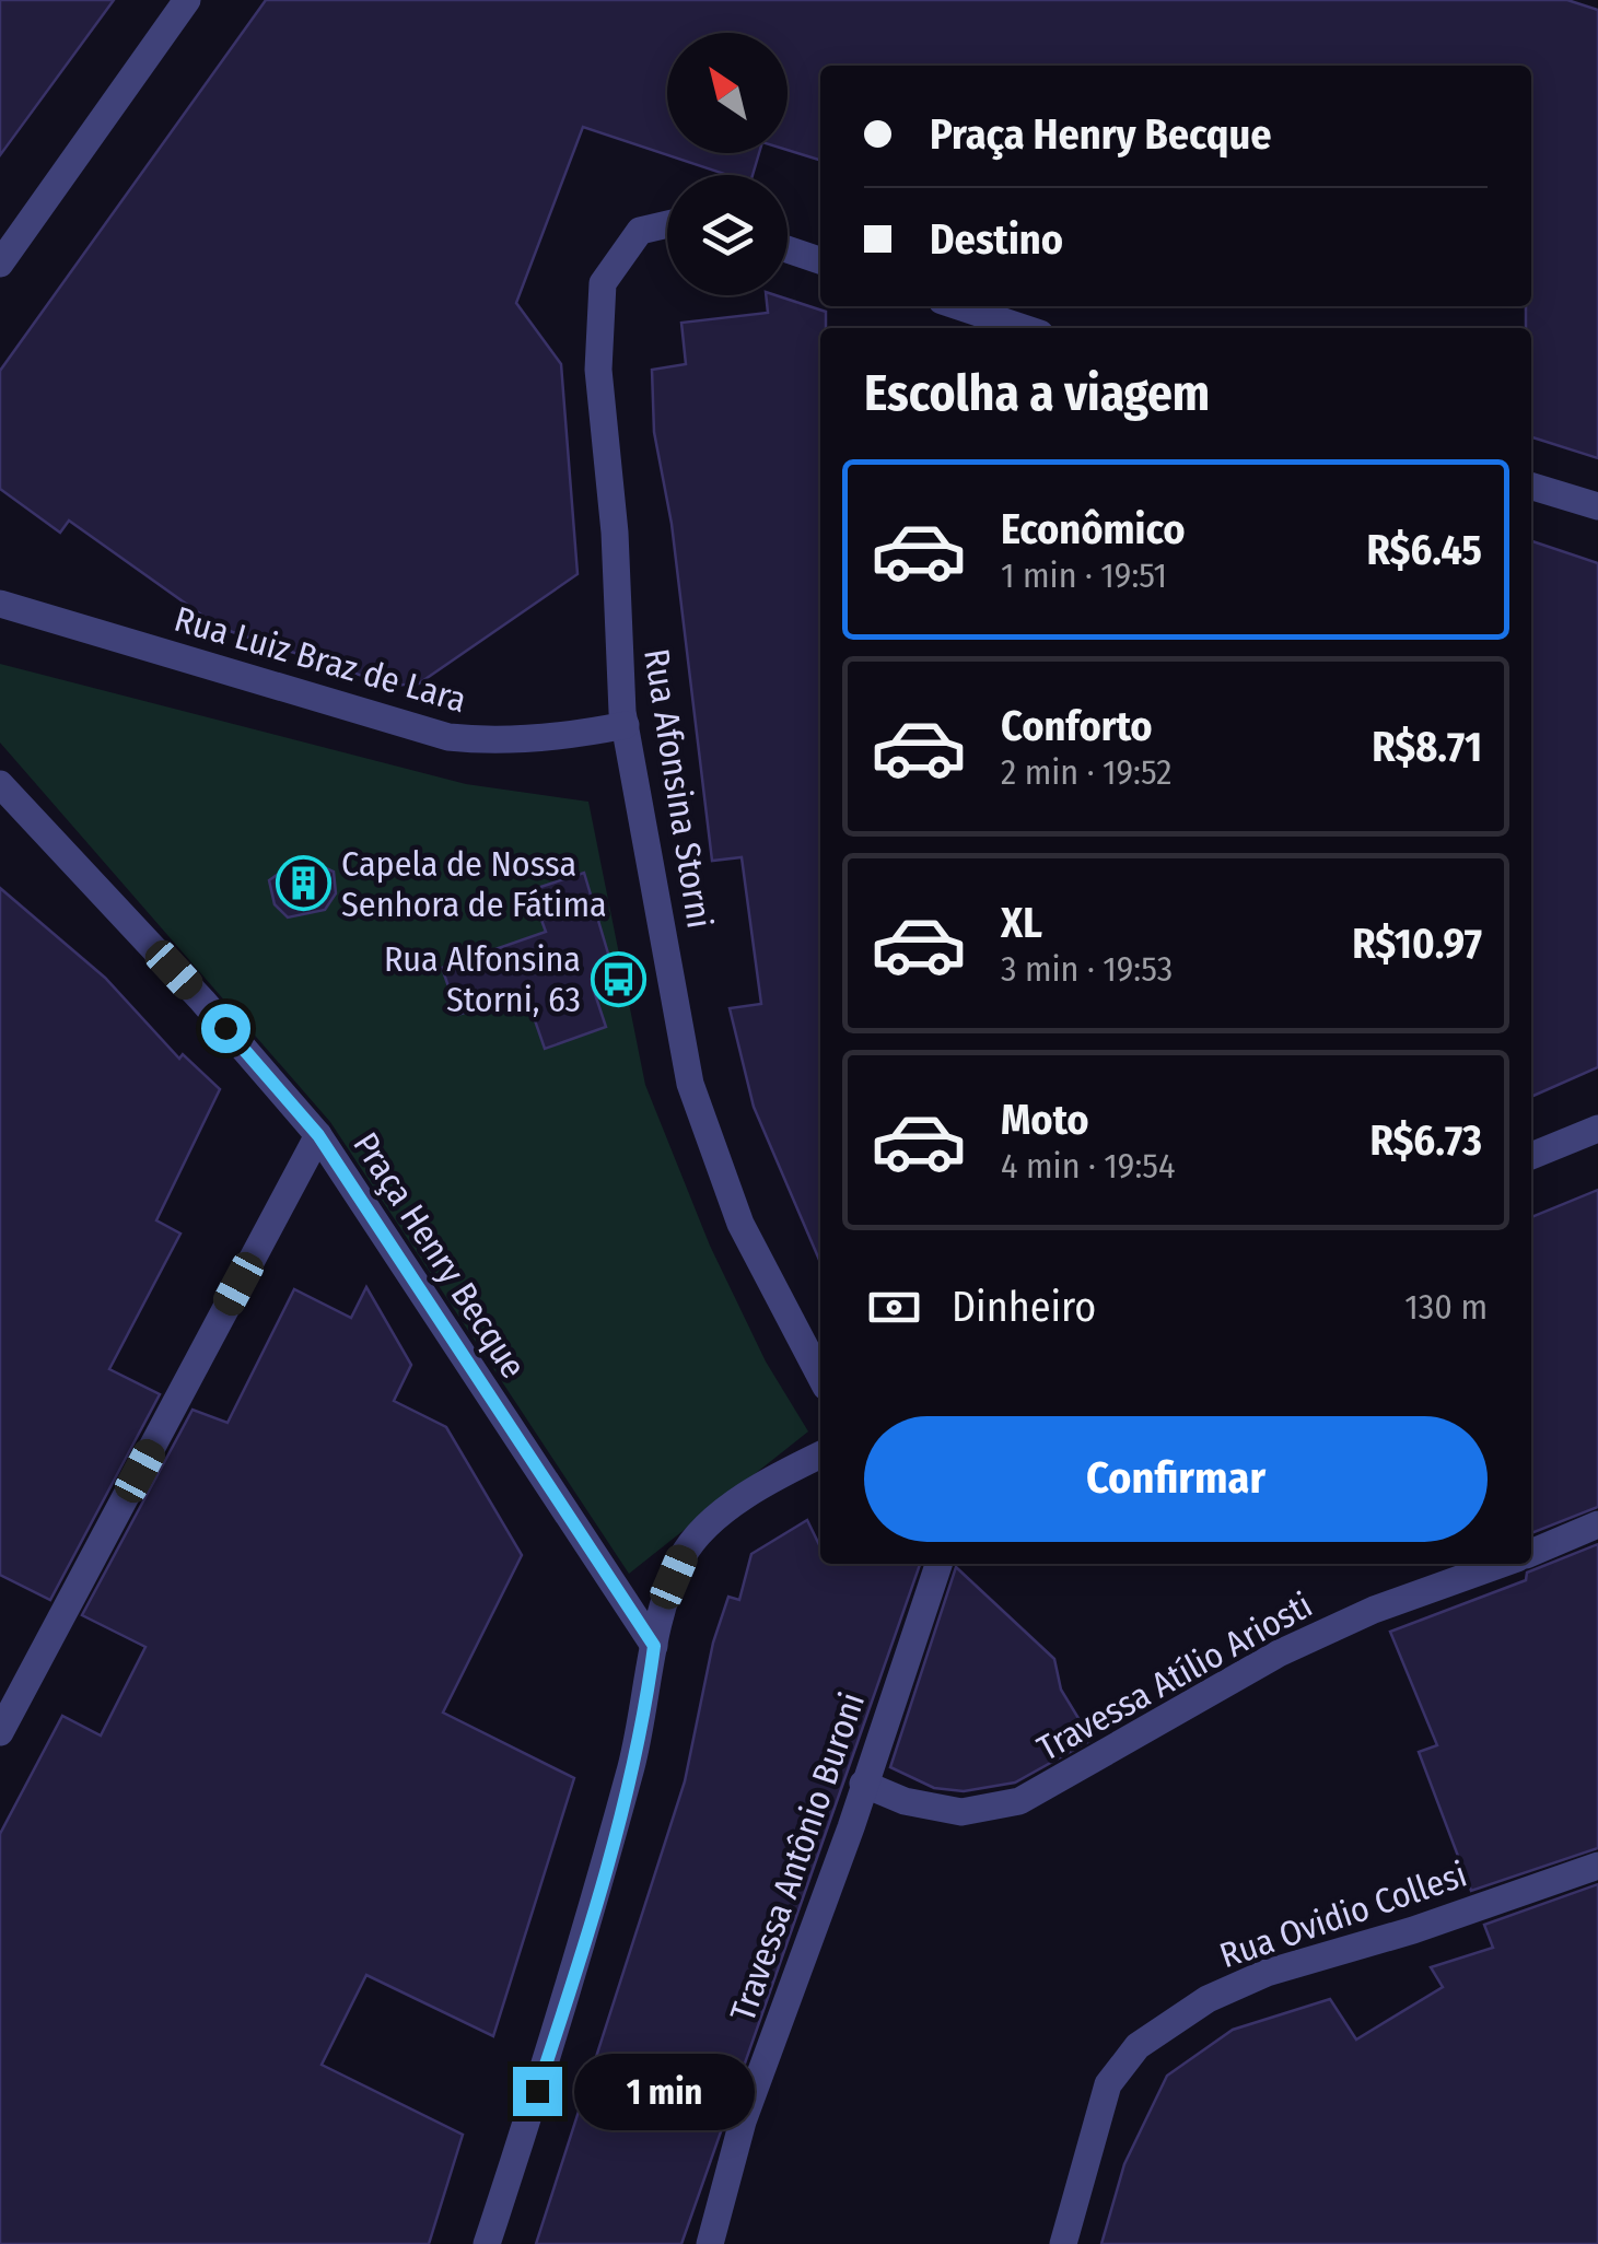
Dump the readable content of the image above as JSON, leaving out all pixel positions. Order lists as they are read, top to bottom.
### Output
{
  "streets": {
    "street": [
      "Rua Luiz Braz de Lara",
      "Rua Afonsina Storni",
      "Praça Henry Becque",
      "Travessa Atílio Ariosti",
      "Travessa Antônio Buroni",
      "Rua Ovidio Collesi"
    ]
  },
  "crossings": [
    ["Rua Luiz Braz de Lara", "Rua Afonsina Storni"],
    ["Travessa Atílio Ariosti", "Travessa Antônio Buroni"]
  ],
  "places": {
    "building": ["Capela de Nossa Senhora de Fátima"],
    "bus stop": ["Rua Alfonsina Storni, 63"]
  },
  "north": "top left",
  "page": {
    "banner": ["Praça Henry Becque", "Destino"],
    "heading": "Escolha a viagem",
    "list": [
      {
        "name": "Econômico",
        "note": "1 min · 19:51",
        "value": "R$6.45"
      },
      {
        "name": "Conforto",
        "note": "2 min · 19:52",
        "value": "R$8.71"
      },
      {
        "name": "XL",
        "note": "3 min · 19:53",
        "value": "R$10.97"
      },
      {
        "name": "Moto",
        "note": "4 min · 19:54",
        "value": "R$6.73"
      }
    ],
    "pay": ["Dinheiro", "130 m"],
    "buttons": "Confirmar",
    "bubble": "1 min"
  }
}
